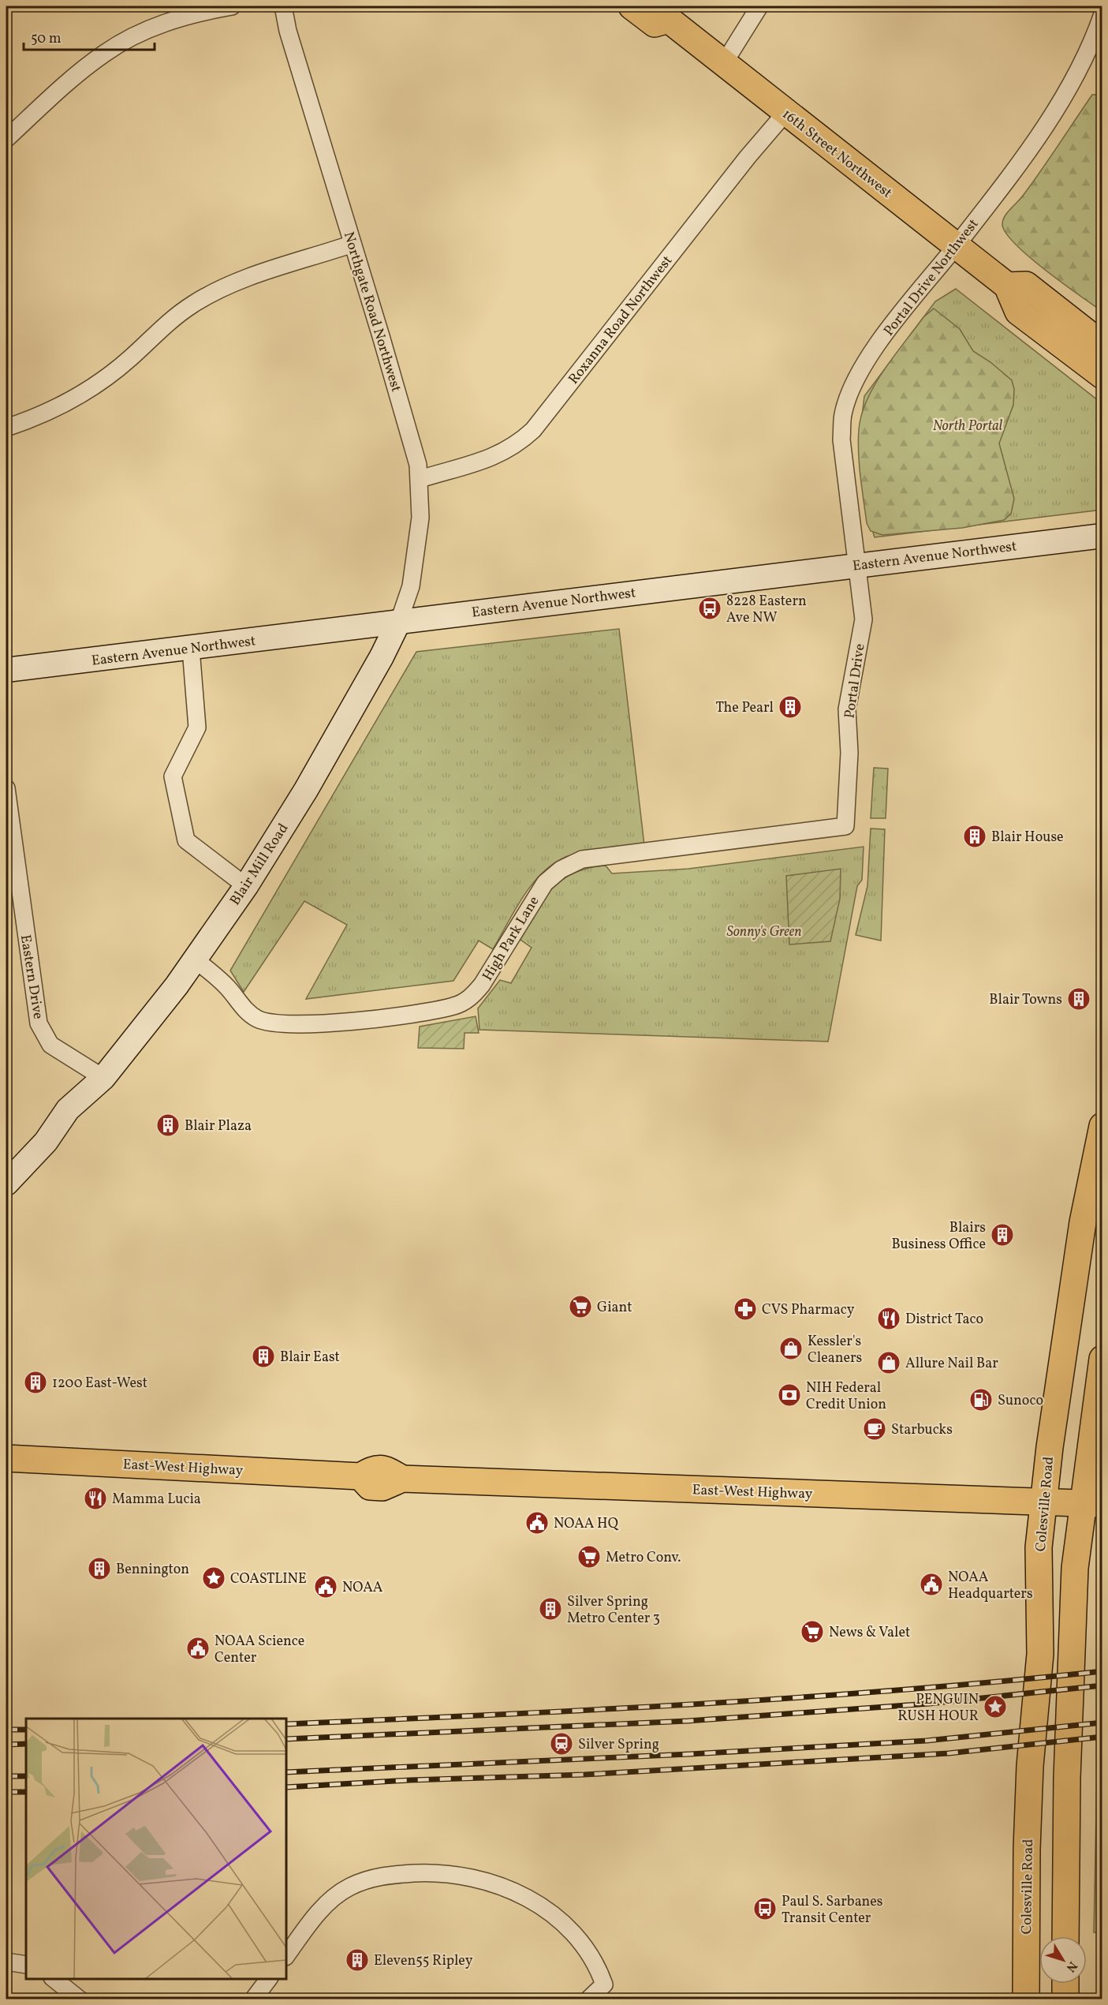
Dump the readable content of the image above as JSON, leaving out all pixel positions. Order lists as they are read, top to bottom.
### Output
{
  "streets": {
    "main road": ["16th Street Northwest", "East-West Highway", "Colesville Road"],
    "street": [
      "Portal Drive Northwest",
      "Northgate Road Northwest",
      "Roxanna Road Northwest",
      "Eastern Avenue Northwest",
      "Portal Drive",
      "Blair Mill Road",
      "High Park Lane",
      "Eastern Drive"
    ]
  },
  "crossings": [
    ["16th Street Northwest", "Portal Drive Northwest"],
    ["16th Street Northwest", "Roxanna Road Northwest"],
    ["Portal Drive Northwest", "Eastern Avenue Northwest"],
    ["Portal Drive Northwest", "Portal Drive"],
    ["Northgate Road Northwest", "Roxanna Road Northwest"],
    ["Northgate Road Northwest", "Eastern Avenue Northwest"],
    ["Northgate Road Northwest", "Blair Mill Road"],
    ["Eastern Avenue Northwest", "Portal Drive"],
    ["Eastern Avenue Northwest", "Blair Mill Road"],
    ["Portal Drive", "High Park Lane"],
    ["Blair Mill Road", "High Park Lane"],
    ["Blair Mill Road", "Eastern Drive"],
    ["East-West Highway", "Colesville Road"]
  ],
  "parks": ["North Portal", "Sonny's Green"],
  "places": {
    "bus stop": ["8228 Eastern Ave NW", "Paul S. Sarbanes Transit Center"],
    "building": [
      "The Pearl",
      "Blair House",
      "Blair Towns",
      "Blair Plaza",
      "Blairs Business Office",
      "Blair East",
      "1200 East-West",
      "Bennington",
      "Silver Spring Metro Center 3",
      "Eleven55 Ripley"
    ],
    "supermarket": ["Giant", "Metro Conv.", "News & Valet"],
    "pharmacy": ["CVS Pharmacy"],
    "restaurant": ["District Taco", "Mamma Lucia"],
    "shop": ["Kessler's Cleaners", "Allure Nail Bar"],
    "bank": ["NIH Federal Credit Union"],
    "fuel station": ["Sunoco"],
    "cafe": ["Starbucks"],
    "public building": [
      "NOAA HQ",
      "NOAA Headquarters",
      "NOAA",
      "NOAA Science Center"
    ],
    "place": ["COASTLINE", "PENGUIN RUSH HOUR"],
    "station": ["Silver Spring"]
  },
  "scale_bar": "50 m",
  "north": "bottom right"
}
